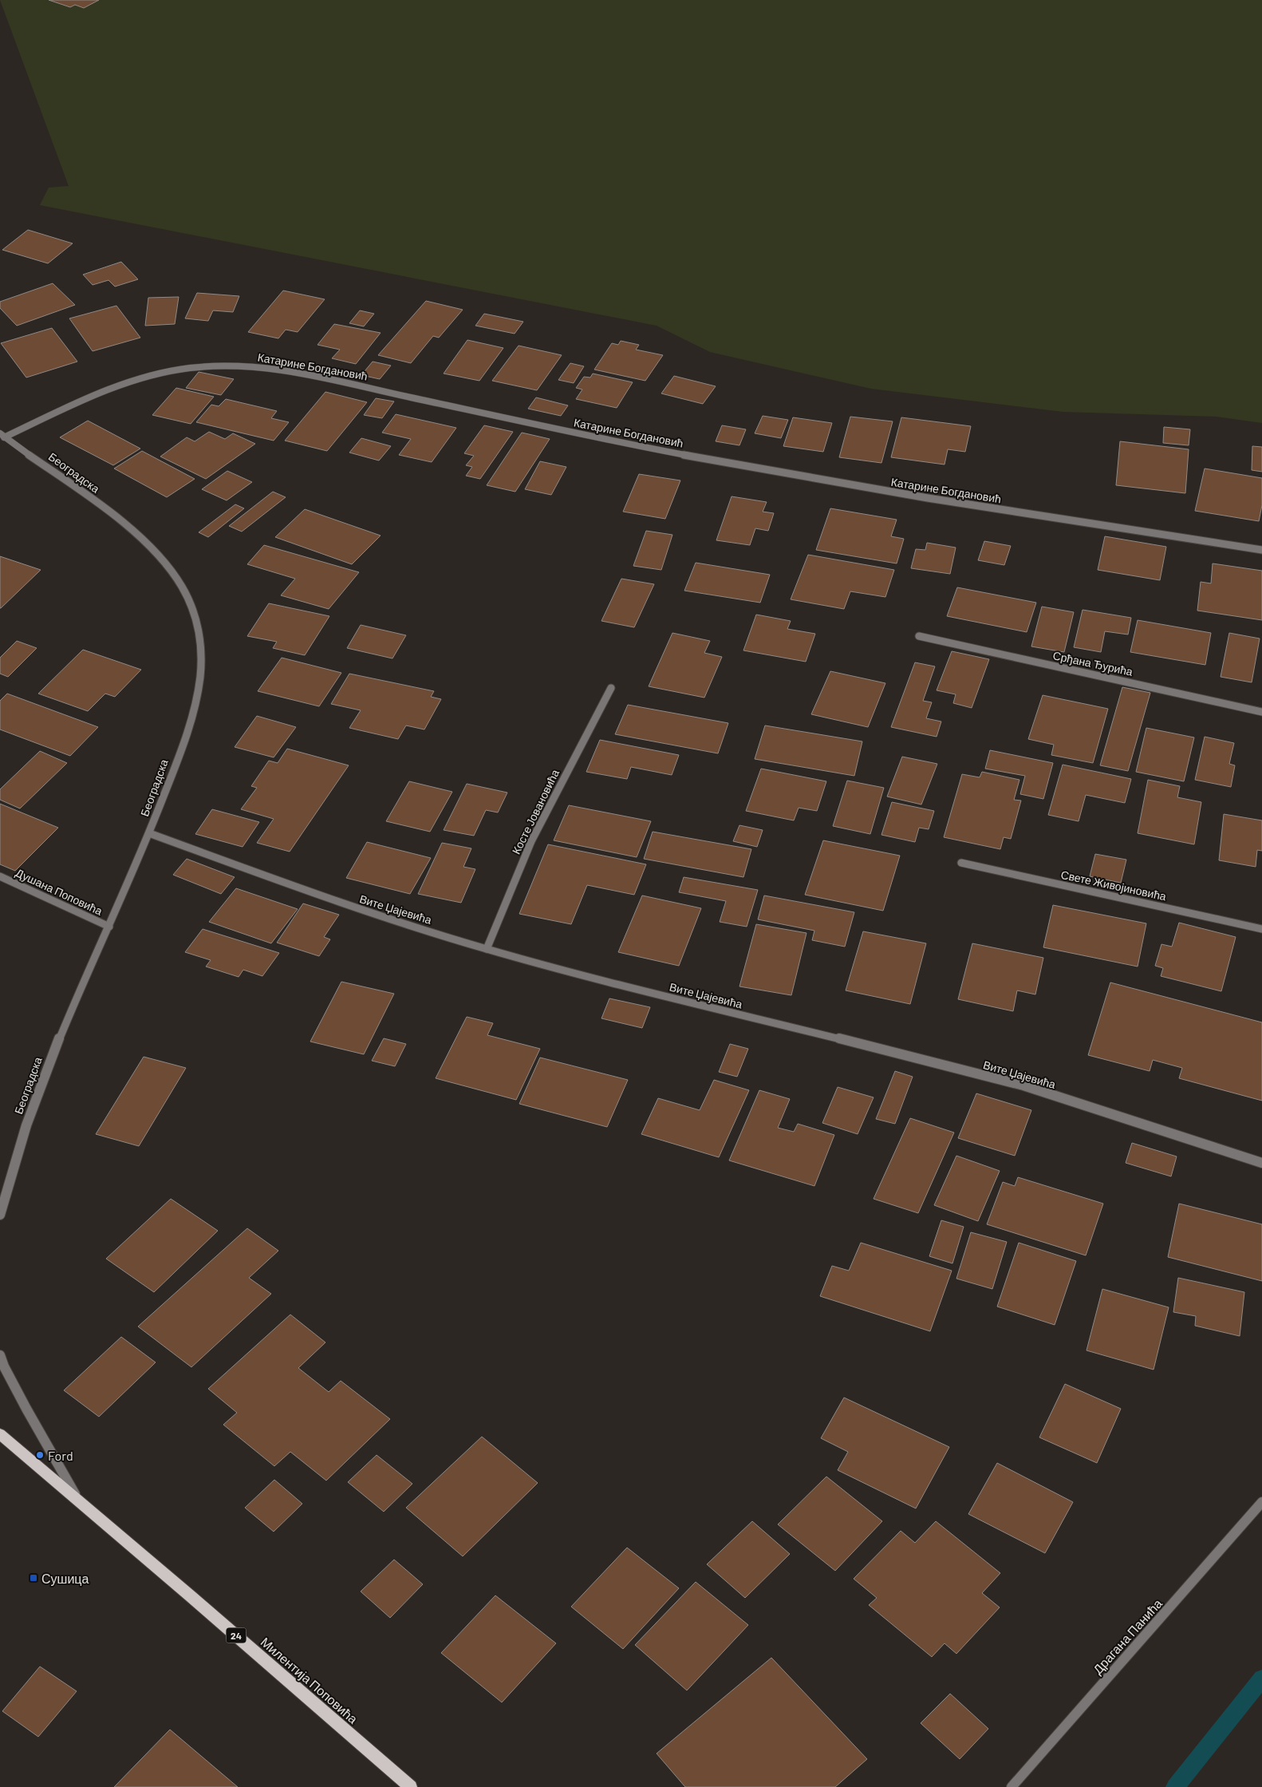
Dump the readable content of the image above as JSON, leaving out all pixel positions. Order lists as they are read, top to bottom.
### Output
{
  "streets": {
    "main road": ["24", "Милентија Поповића"],
    "street": [
      "Катарине Богдановић",
      "Београдска",
      "Срђана Ђурића",
      "Косте Јовановића",
      "Свете Живојиновића",
      "Душана Поповића",
      "Вите Џајевића",
      "Драгана Панића"
    ]
  },
  "crossings": [
    ["Катарине Богдановић", "Београдска"],
    ["Београдска", "Душана Поповића"],
    ["Београдска", "Вите Џајевића"],
    ["Косте Јовановића", "Вите Џајевића"],
    ["24", "Милентија Поповића"]
  ],
  "places": {
    "other": ["Ford"],
    "transit": ["Сушица"]
  }
}
